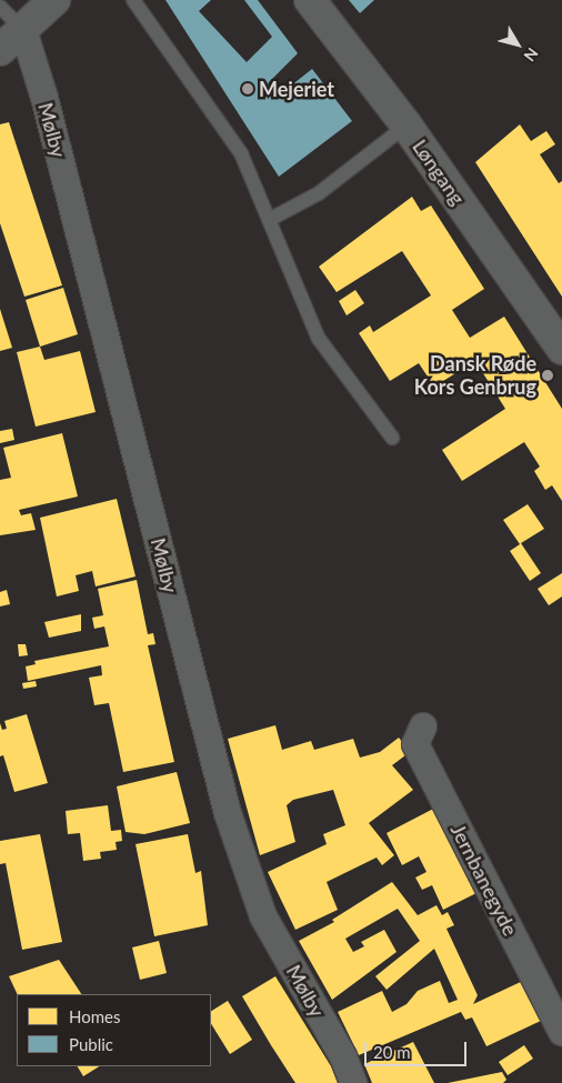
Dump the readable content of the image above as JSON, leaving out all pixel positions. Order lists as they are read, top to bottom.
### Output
{
  "streets": {
    "street": ["Mølby", "Løngang", "Jernbanegyde"]
  },
  "places": ["Mejeriet", "Dansk Røde Kors Genbrug"],
  "legend": ["Homes", "Public"],
  "scale_bar": "20 m",
  "north": "bottom right"
}
